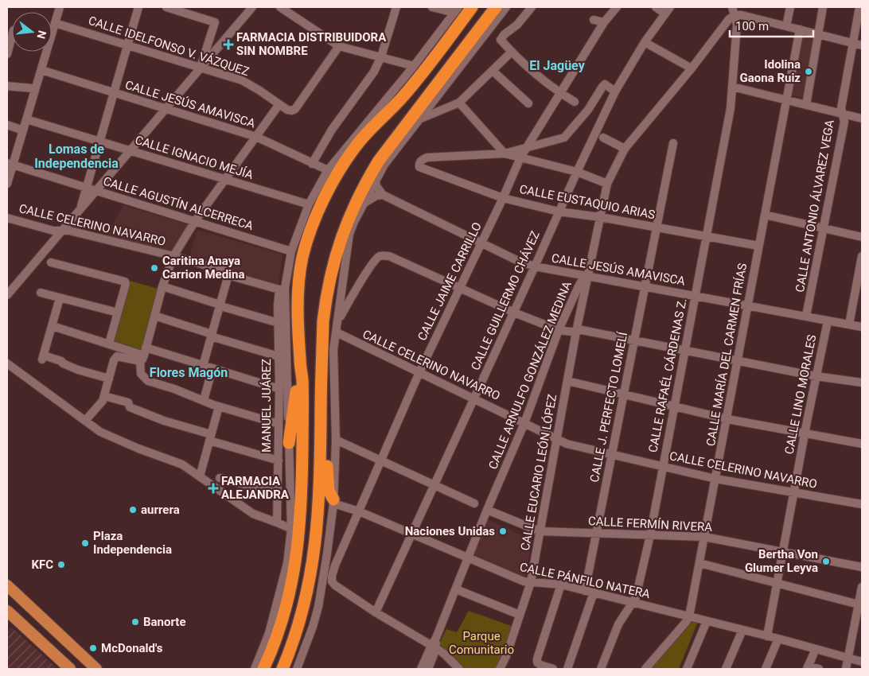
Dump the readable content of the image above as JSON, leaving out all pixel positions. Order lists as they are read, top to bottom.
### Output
{
  "streets": {
    "street": [
      "CALLE IDELFONSO V. VÁZQUEZ",
      "CALLE JESÚS AMAVISCA",
      "CALLE IGNACIO MEJÍA",
      "CALLE EUSTAQUIO ARIAS",
      "CALLE AGUSTÍN ALCERRECA",
      "CALLE ANTONIO ÁLVAREZ VEGA",
      "CALLE CELERINO NAVARRO",
      "CALLE JAIME CARRILLO",
      "CALLE GUILLERMO CHÁVEZ",
      "CALLE MARÍA DEL CARMEN FRÍAS",
      "CALLE ARNULFO GONZÁLEZ MEDINA",
      "CALLE RAFAÉL CÁRDENAS Z.",
      "CALLE LINO MORALES",
      "MANUEL JUÁREZ",
      "CALLE J. PERFECTO LOMELÍ",
      "CALLE EUCARIO LEÓN LÓPEZ",
      "CALLE FERMÍN RIVERA",
      "CALLE PÁNFILO NATERA"
    ]
  },
  "crossings": [
    ["CALLE JESÚS AMAVISCA", "CALLE ANTONIO ÁLVAREZ VEGA"],
    ["CALLE JESÚS AMAVISCA", "CALLE JAIME CARRILLO"],
    ["CALLE JESÚS AMAVISCA", "CALLE GUILLERMO CHÁVEZ"],
    ["CALLE JESÚS AMAVISCA", "CALLE MARÍA DEL CARMEN FRÍAS"],
    ["CALLE JESÚS AMAVISCA", "CALLE ARNULFO GONZÁLEZ MEDINA"],
    ["CALLE JESÚS AMAVISCA", "CALLE RAFAÉL CÁRDENAS Z."],
    ["CALLE JESÚS AMAVISCA", "CALLE LINO MORALES"],
    ["CALLE JESÚS AMAVISCA", "CALLE J. PERFECTO LOMELÍ"],
    ["CALLE JESÚS AMAVISCA", "CALLE EUCARIO LEÓN LÓPEZ"],
    ["CALLE EUSTAQUIO ARIAS", "CALLE JAIME CARRILLO"],
    ["CALLE EUSTAQUIO ARIAS", "CALLE GUILLERMO CHÁVEZ"],
    ["CALLE EUSTAQUIO ARIAS", "CALLE MARÍA DEL CARMEN FRÍAS"],
    ["CALLE EUSTAQUIO ARIAS", "CALLE ARNULFO GONZÁLEZ MEDINA"],
    ["CALLE EUSTAQUIO ARIAS", "CALLE RAFAÉL CÁRDENAS Z."],
    ["CALLE EUSTAQUIO ARIAS", "CALLE J. PERFECTO LOMELÍ"],
    ["CALLE CELERINO NAVARRO", "CALLE JAIME CARRILLO"],
    ["CALLE CELERINO NAVARRO", "CALLE GUILLERMO CHÁVEZ"],
    ["CALLE CELERINO NAVARRO", "CALLE MARÍA DEL CARMEN FRÍAS"],
    ["CALLE CELERINO NAVARRO", "CALLE ARNULFO GONZÁLEZ MEDINA"],
    ["CALLE CELERINO NAVARRO", "CALLE RAFAÉL CÁRDENAS Z."],
    ["CALLE CELERINO NAVARRO", "CALLE LINO MORALES"],
    ["CALLE CELERINO NAVARRO", "CALLE J. PERFECTO LOMELÍ"],
    ["CALLE CELERINO NAVARRO", "CALLE EUCARIO LEÓN LÓPEZ"],
    ["CALLE JAIME CARRILLO", "CALLE GUILLERMO CHÁVEZ"],
    ["CALLE JAIME CARRILLO", "CALLE PÁNFILO NATERA"],
    ["CALLE GUILLERMO CHÁVEZ", "CALLE PÁNFILO NATERA"],
    ["CALLE MARÍA DEL CARMEN FRÍAS", "CALLE FERMÍN RIVERA"],
    ["CALLE MARÍA DEL CARMEN FRÍAS", "CALLE PÁNFILO NATERA"],
    ["CALLE ARNULFO GONZÁLEZ MEDINA", "CALLE RAFAÉL CÁRDENAS Z."],
    ["CALLE ARNULFO GONZÁLEZ MEDINA", "CALLE EUCARIO LEÓN LÓPEZ"],
    ["CALLE ARNULFO GONZÁLEZ MEDINA", "CALLE FERMÍN RIVERA"],
    ["CALLE ARNULFO GONZÁLEZ MEDINA", "CALLE PÁNFILO NATERA"],
    ["CALLE RAFAÉL CÁRDENAS Z.", "CALLE FERMÍN RIVERA"],
    ["CALLE RAFAÉL CÁRDENAS Z.", "CALLE PÁNFILO NATERA"],
    ["CALLE LINO MORALES", "CALLE FERMÍN RIVERA"],
    ["CALLE LINO MORALES", "CALLE PÁNFILO NATERA"],
    ["CALLE J. PERFECTO LOMELÍ", "CALLE FERMÍN RIVERA"],
    ["CALLE J. PERFECTO LOMELÍ", "CALLE PÁNFILO NATERA"],
    ["CALLE EUCARIO LEÓN LÓPEZ", "CALLE FERMÍN RIVERA"],
    ["CALLE EUCARIO LEÓN LÓPEZ", "CALLE PÁNFILO NATERA"]
  ],
  "districts": ["El Jagüey", "Lomas de Independencia", "Flores Magón"],
  "parks": ["Parque Comunitario"],
  "places": {
    "health": ["FARMACIA DISTRIBUIDORA SIN NOMBRE", "FARMACIA ALEJANDRA"],
    "other": [
      "Idolina Gaona Ruiz",
      "Caritina Anaya Carrion Medina",
      "aurrera",
      "Naciones Unidas",
      "Plaza Independencia",
      "Bertha Von Glumer Leyva",
      "KFC",
      "Banorte",
      "McDonald's"
    ]
  },
  "scale_bar": "100 m",
  "north": "right"
}
